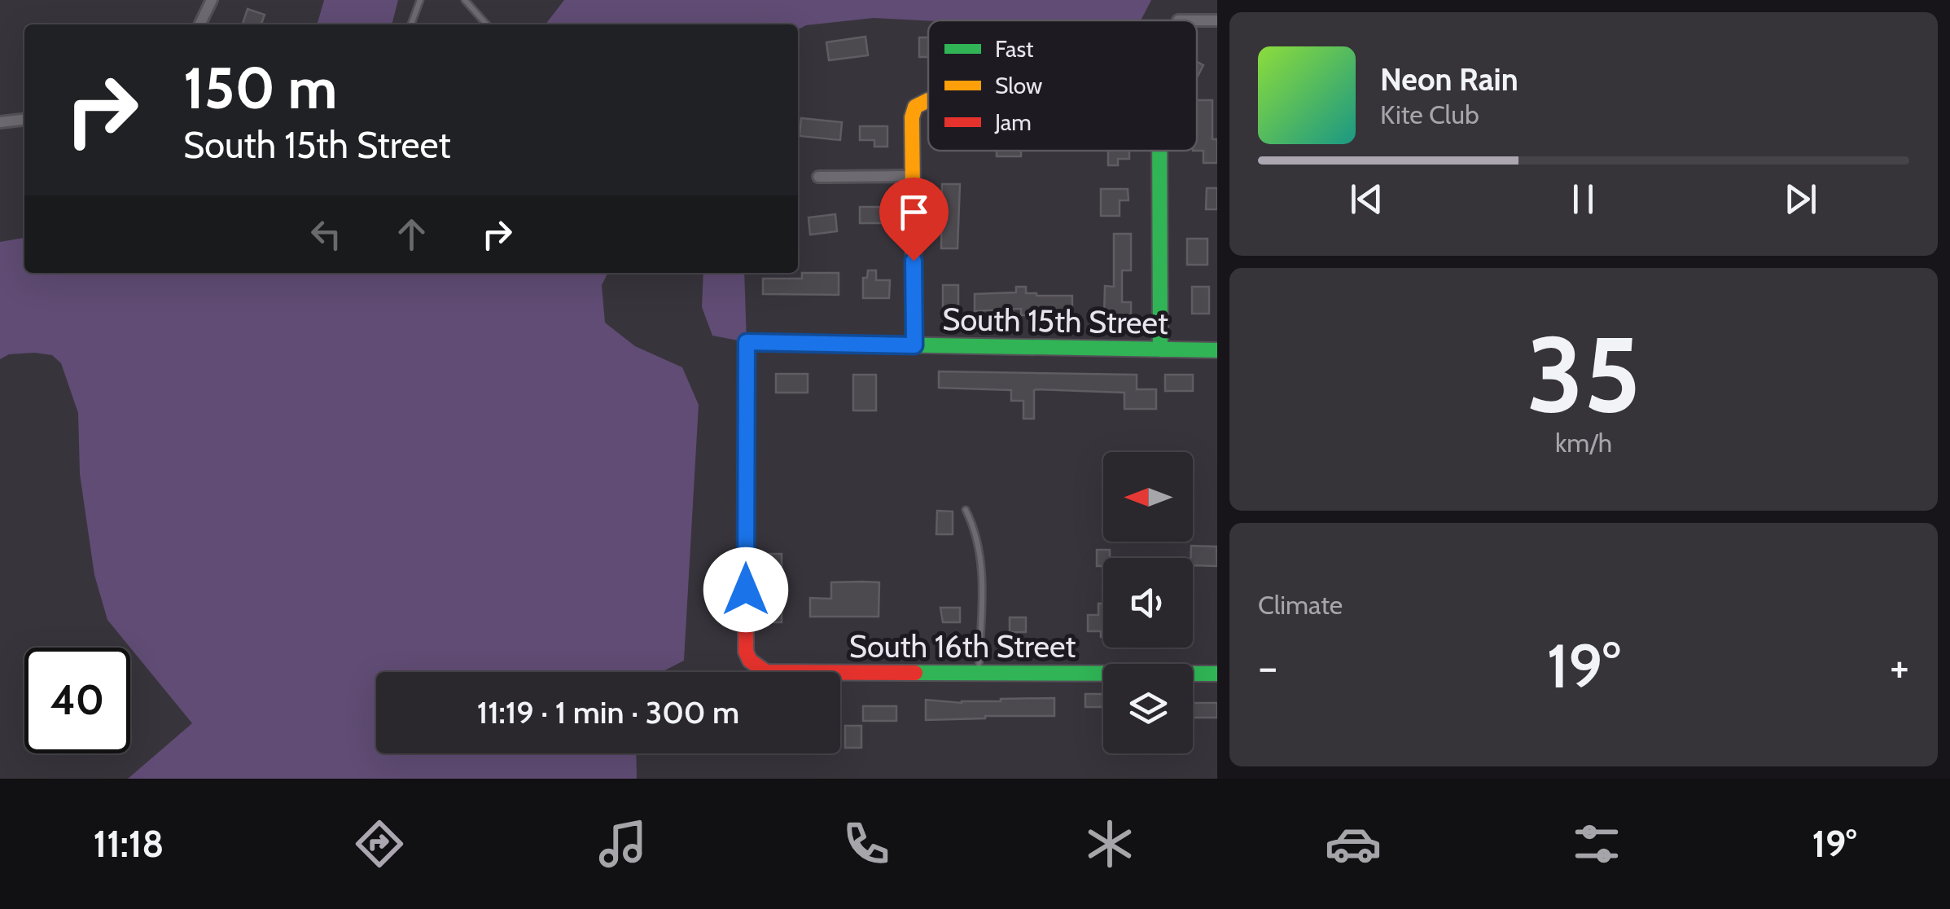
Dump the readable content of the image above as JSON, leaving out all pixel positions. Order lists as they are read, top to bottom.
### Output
{
  "streets": {
    "street": ["South 15th Street", "South 16th Street"]
  },
  "crossings": [
    ["South 15th Street", "South 16th Street"]
  ],
  "legend": ["Fast", "Slow", "Jam"],
  "north": "left",
  "page": {
    "turn": ["150 m", "South 15th Street"],
    "song": ["Neon Rain", "Kite Club"],
    "tile": [
      ["35", "km/h"],
      "Climate"
    ],
    "heat": ["−", "19°", "+"],
    "limit": "40",
    "trip": "11:19 · 1 min · 300 m",
    "tabs": ["11:18", "19°"]
  }
}
